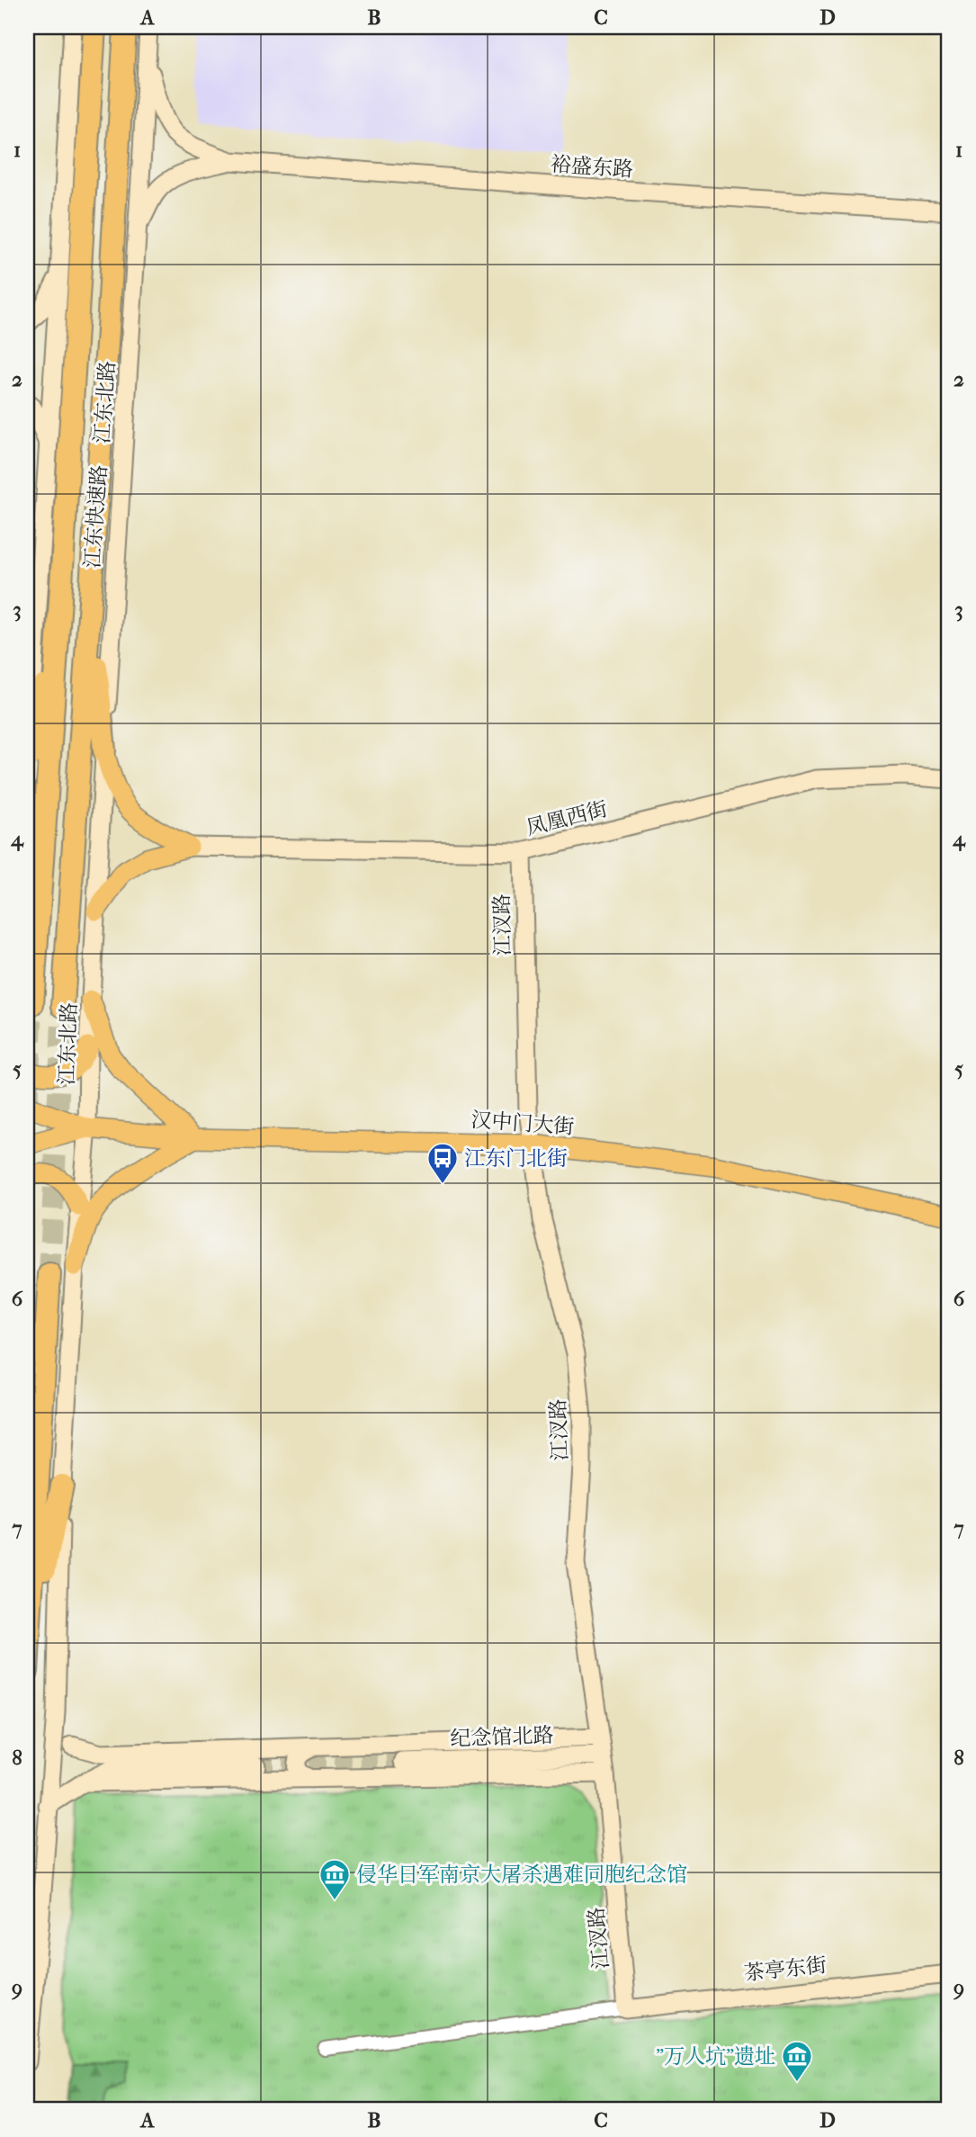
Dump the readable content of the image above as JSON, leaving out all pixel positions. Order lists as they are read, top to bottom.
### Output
{
  "streets": {
    "highway": ["江东快速路"],
    "main road": ["汉中门大街"],
    "street": [
      "裕盛东路",
      "江东北路",
      "凤凰西街",
      "江汊路",
      "纪念馆北路",
      "茶亭东街"
    ]
  },
  "crossings": [
    ["裕盛东路", "江东北路"],
    ["江东北路", "汉中门大街"],
    ["凤凰西街", "江汊路"],
    ["江汊路", "汉中门大街"],
    ["江汊路", "纪念馆北路"],
    ["江汊路", "茶亭东街"]
  ],
  "places": {
    "bus stop": ["江东门北街"],
    "museum": ["侵华日军南京大屠杀遇难同胞纪念馆", "\"万人坑\"遗址"]
  },
  "grid": {
    "columns": [
      "A",
      "B",
      "C",
      "D"
    ],
    "rows": [
      "1",
      "2",
      "3",
      "4",
      "5",
      "6",
      "7",
      "8",
      "9"
    ]
  }
}
